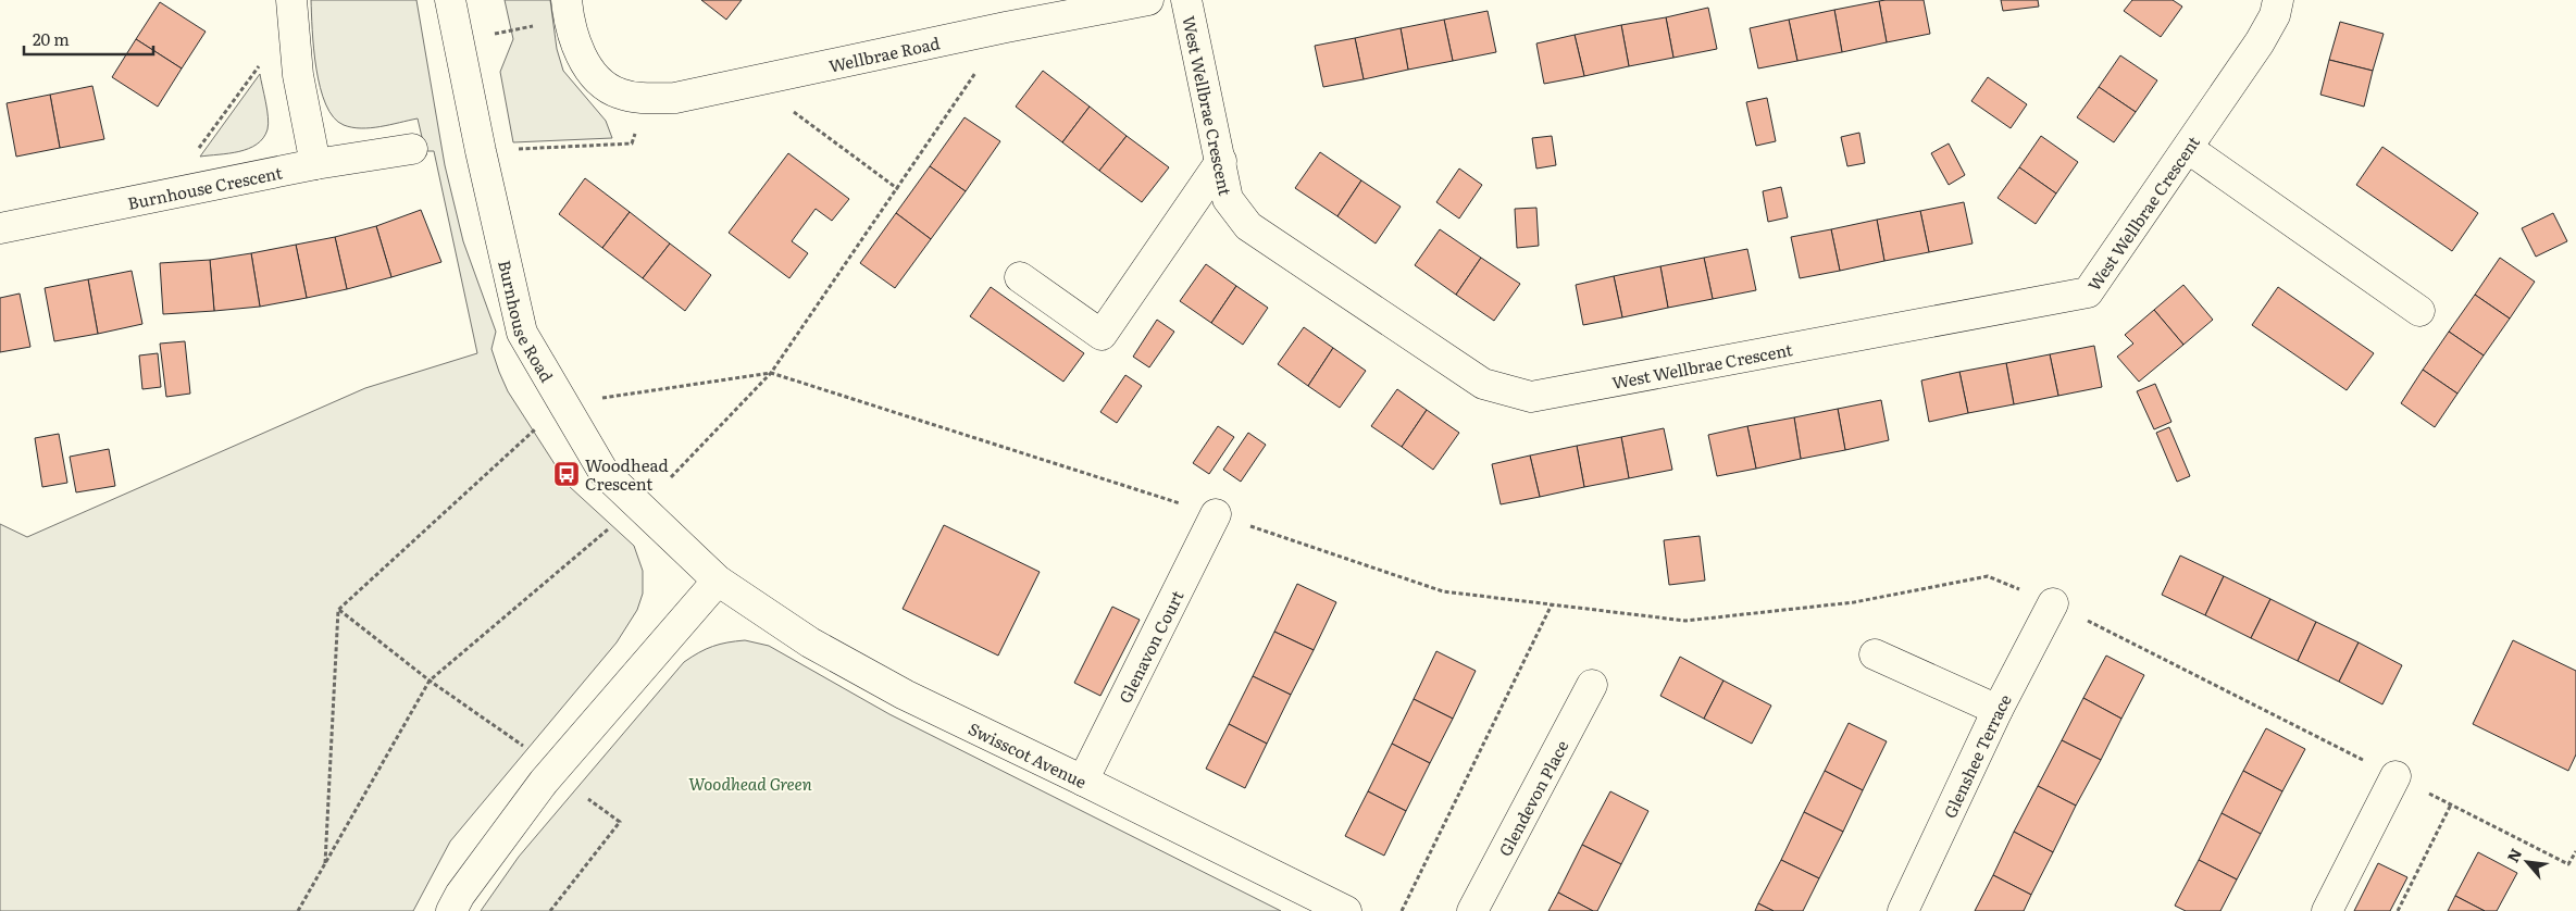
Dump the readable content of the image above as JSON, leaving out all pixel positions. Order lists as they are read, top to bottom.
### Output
{
  "streets": {
    "street": [
      "Wellbrae Road",
      "West Wellbrae Crescent",
      "Burnhouse Crescent",
      "Burnhouse Road",
      "Glenavon Court",
      "Swisscot Avenue",
      "Glenshee Terrace",
      "Glendevon Place"
    ]
  },
  "crossings": [
    ["Burnhouse Road", "Swisscot Avenue"],
    ["Glenavon Court", "Swisscot Avenue"]
  ],
  "parks": ["Woodhead Green"],
  "places": {
    "bus stop": ["Woodhead Crescent"]
  },
  "scale_bar": "20 m",
  "north": "top left"
}
